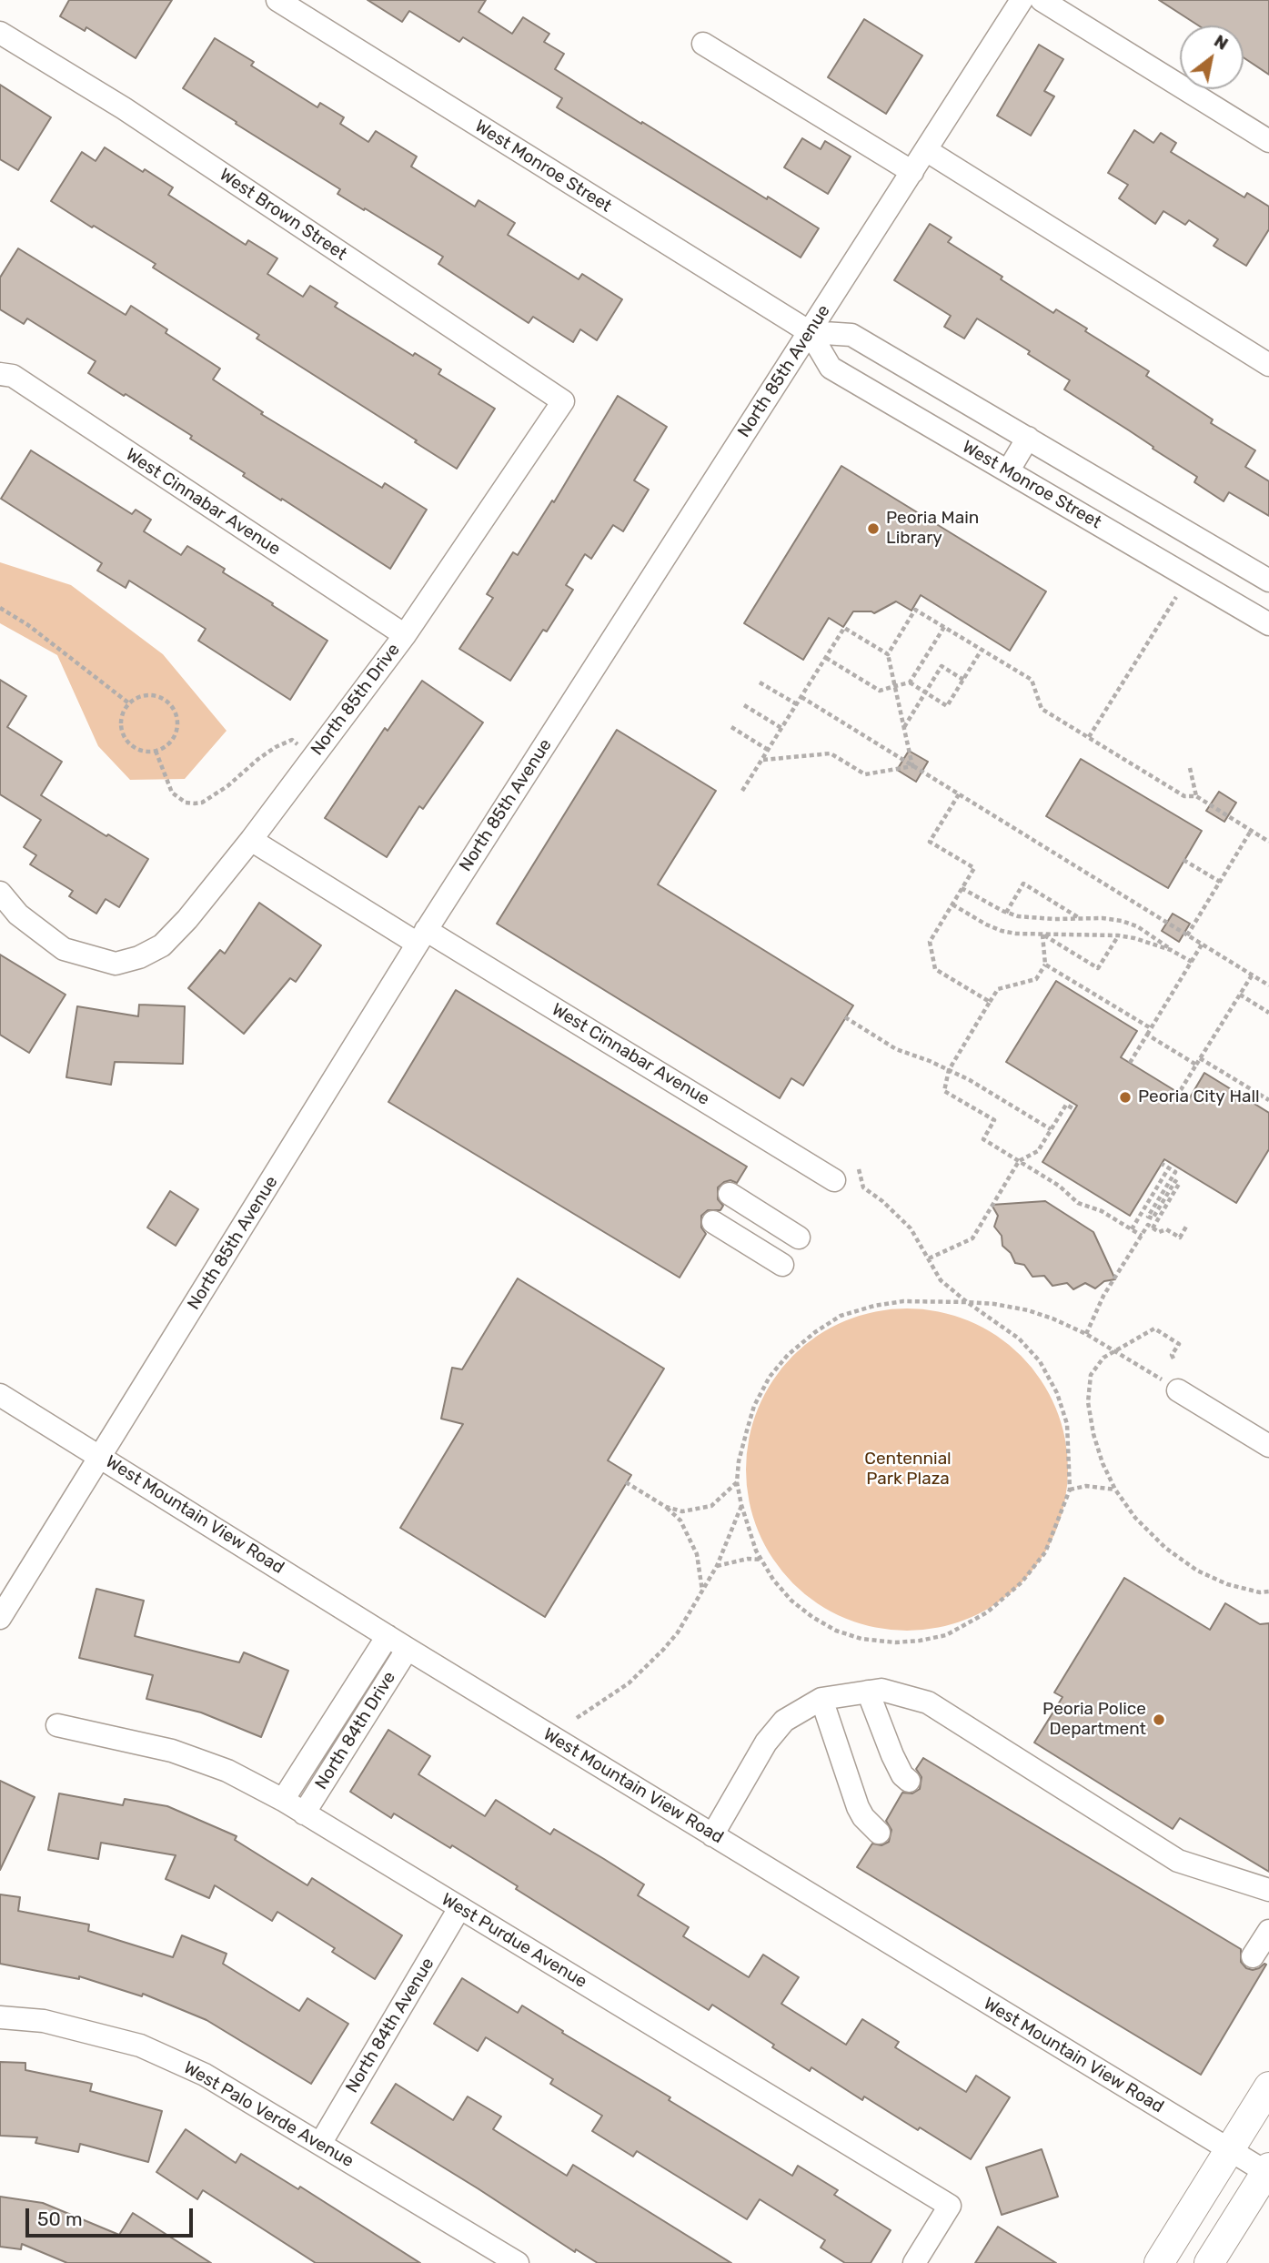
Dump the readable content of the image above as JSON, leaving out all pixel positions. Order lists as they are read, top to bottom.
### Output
{
  "streets": {
    "street": [
      "West Monroe Street",
      "West Brown Street",
      "North 85th Avenue",
      "West Cinnabar Avenue",
      "North 85th Drive",
      "West Mountain View Road",
      "North 84th Drive",
      "West Purdue Avenue",
      "North 84th Avenue",
      "West Palo Verde Avenue"
    ]
  },
  "crossings": [
    ["West Monroe Street", "North 85th Avenue"],
    ["West Brown Street", "North 85th Drive"],
    ["North 85th Avenue", "West Cinnabar Avenue"],
    ["North 85th Avenue", "West Mountain View Road"],
    ["West Cinnabar Avenue", "North 85th Drive"],
    ["West Mountain View Road", "North 84th Drive"],
    ["North 84th Drive", "West Purdue Avenue"],
    ["West Purdue Avenue", "North 84th Avenue"],
    ["North 84th Avenue", "West Palo Verde Avenue"]
  ],
  "parks": ["Centennial Park Plaza"],
  "places": ["Peoria Main Library", "Peoria City Hall", "Peoria Police Department"],
  "scale_bar": "50 m",
  "north": "top right"
}
